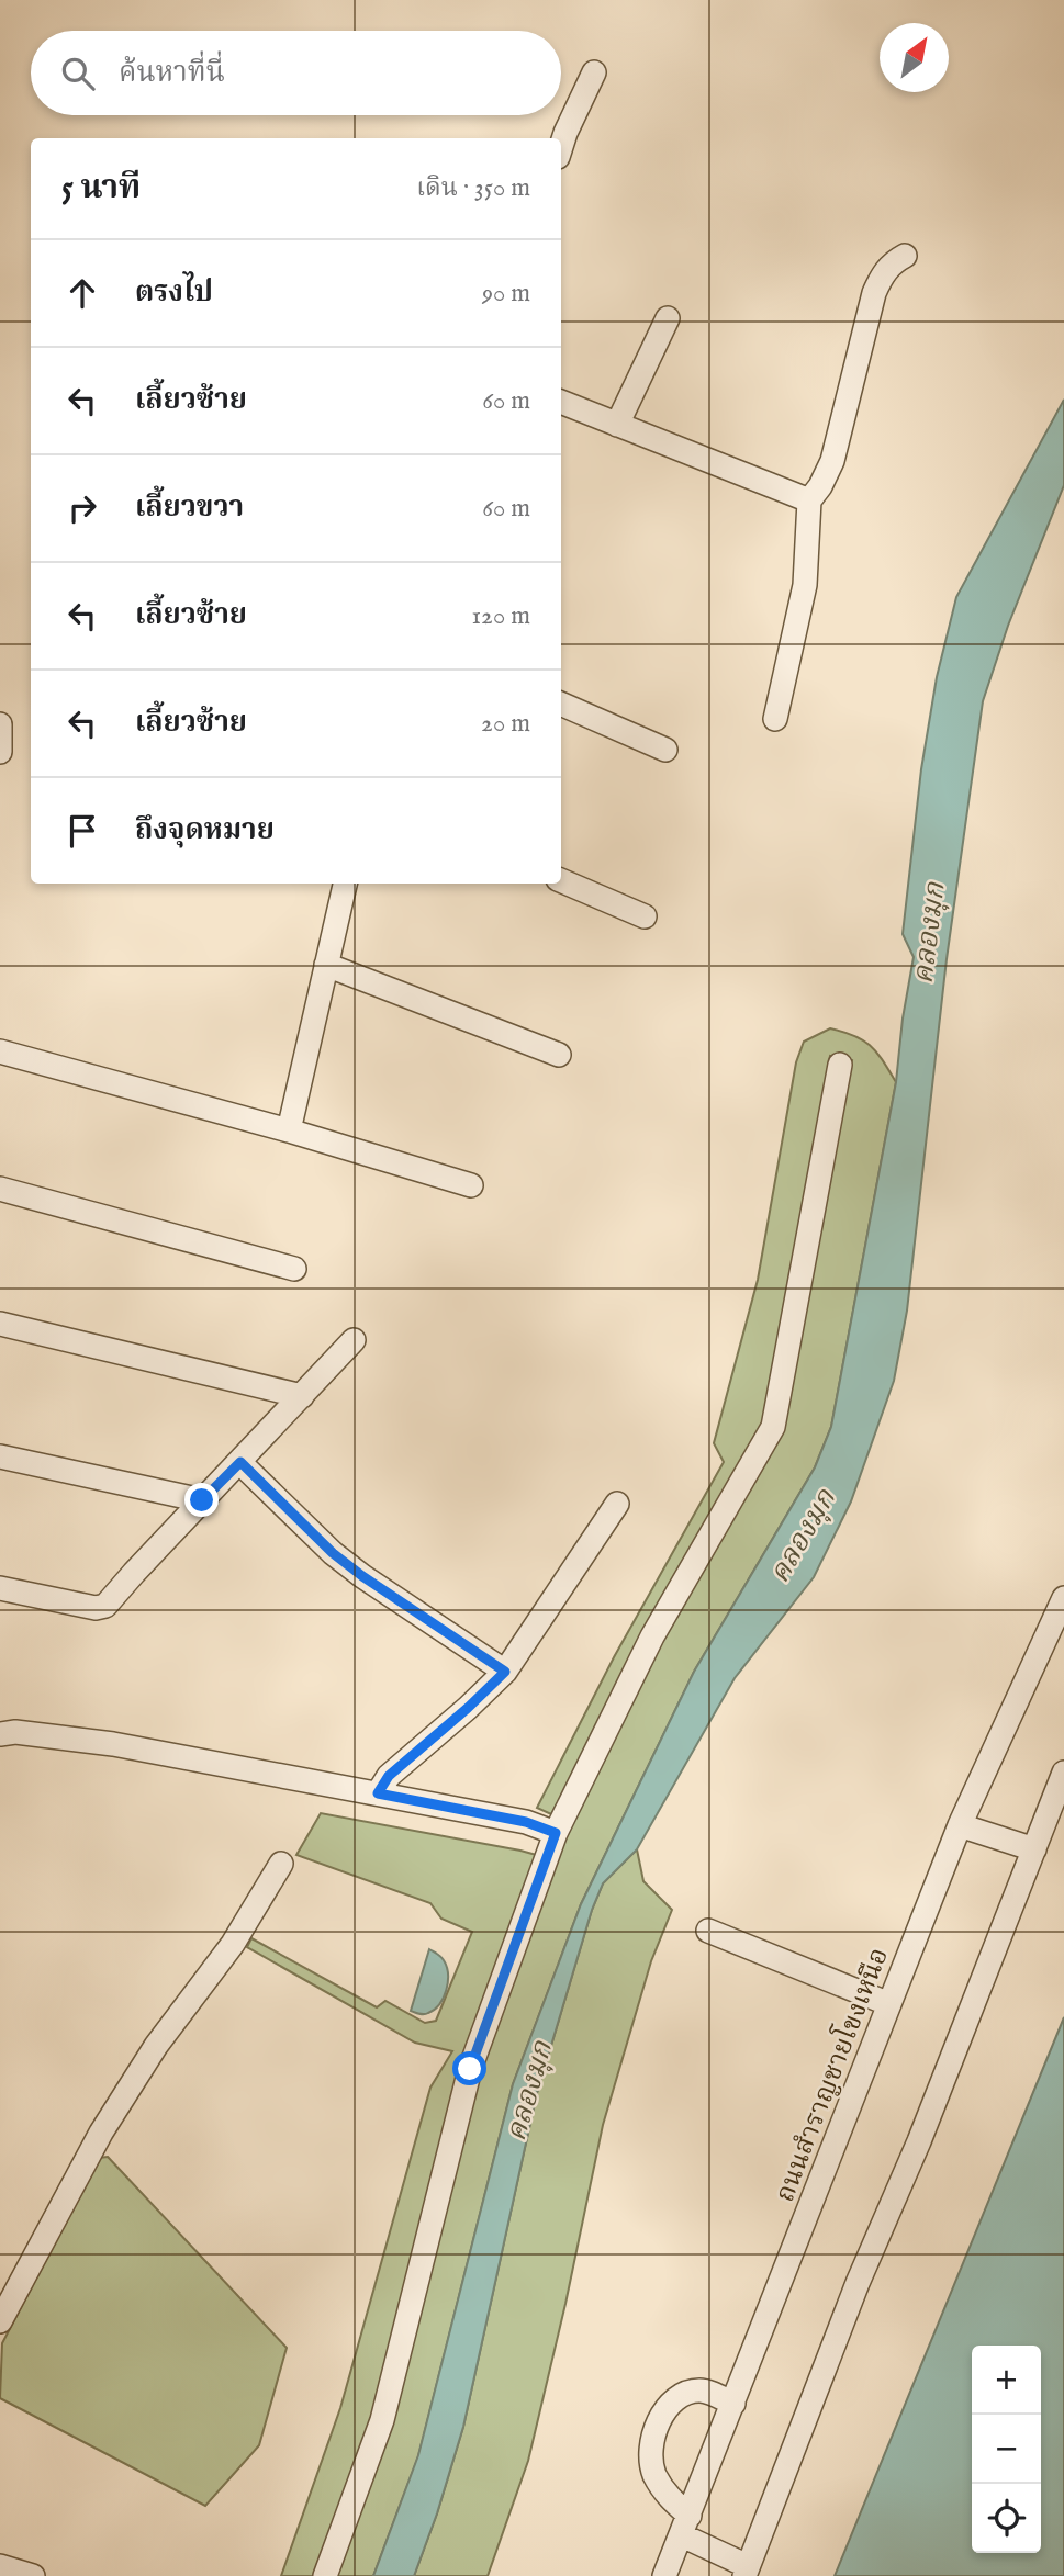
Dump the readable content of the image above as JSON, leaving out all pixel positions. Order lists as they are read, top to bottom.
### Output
{
  "streets": {
    "street": ["ถนนสำราญชายโขงเหนือ"]
  },
  "water": ["คลองมุก"],
  "north": "top right",
  "page": {
    "search": "ค้นหาที่นี่",
    "heading": ["5 นาที", "เดิน · 350 m"],
    "list": [
      ["ตรงไป", "90 m"],
      ["เลี้ยวซ้าย", "60 m"],
      ["เลี้ยวขวา", "60 m"],
      ["เลี้ยวซ้าย", "120 m"],
      ["เลี้ยวซ้าย", "20 m"],
      "ถึงจุดหมาย"
    ],
    "map_buttons": ["+", "−"]
  }
}
